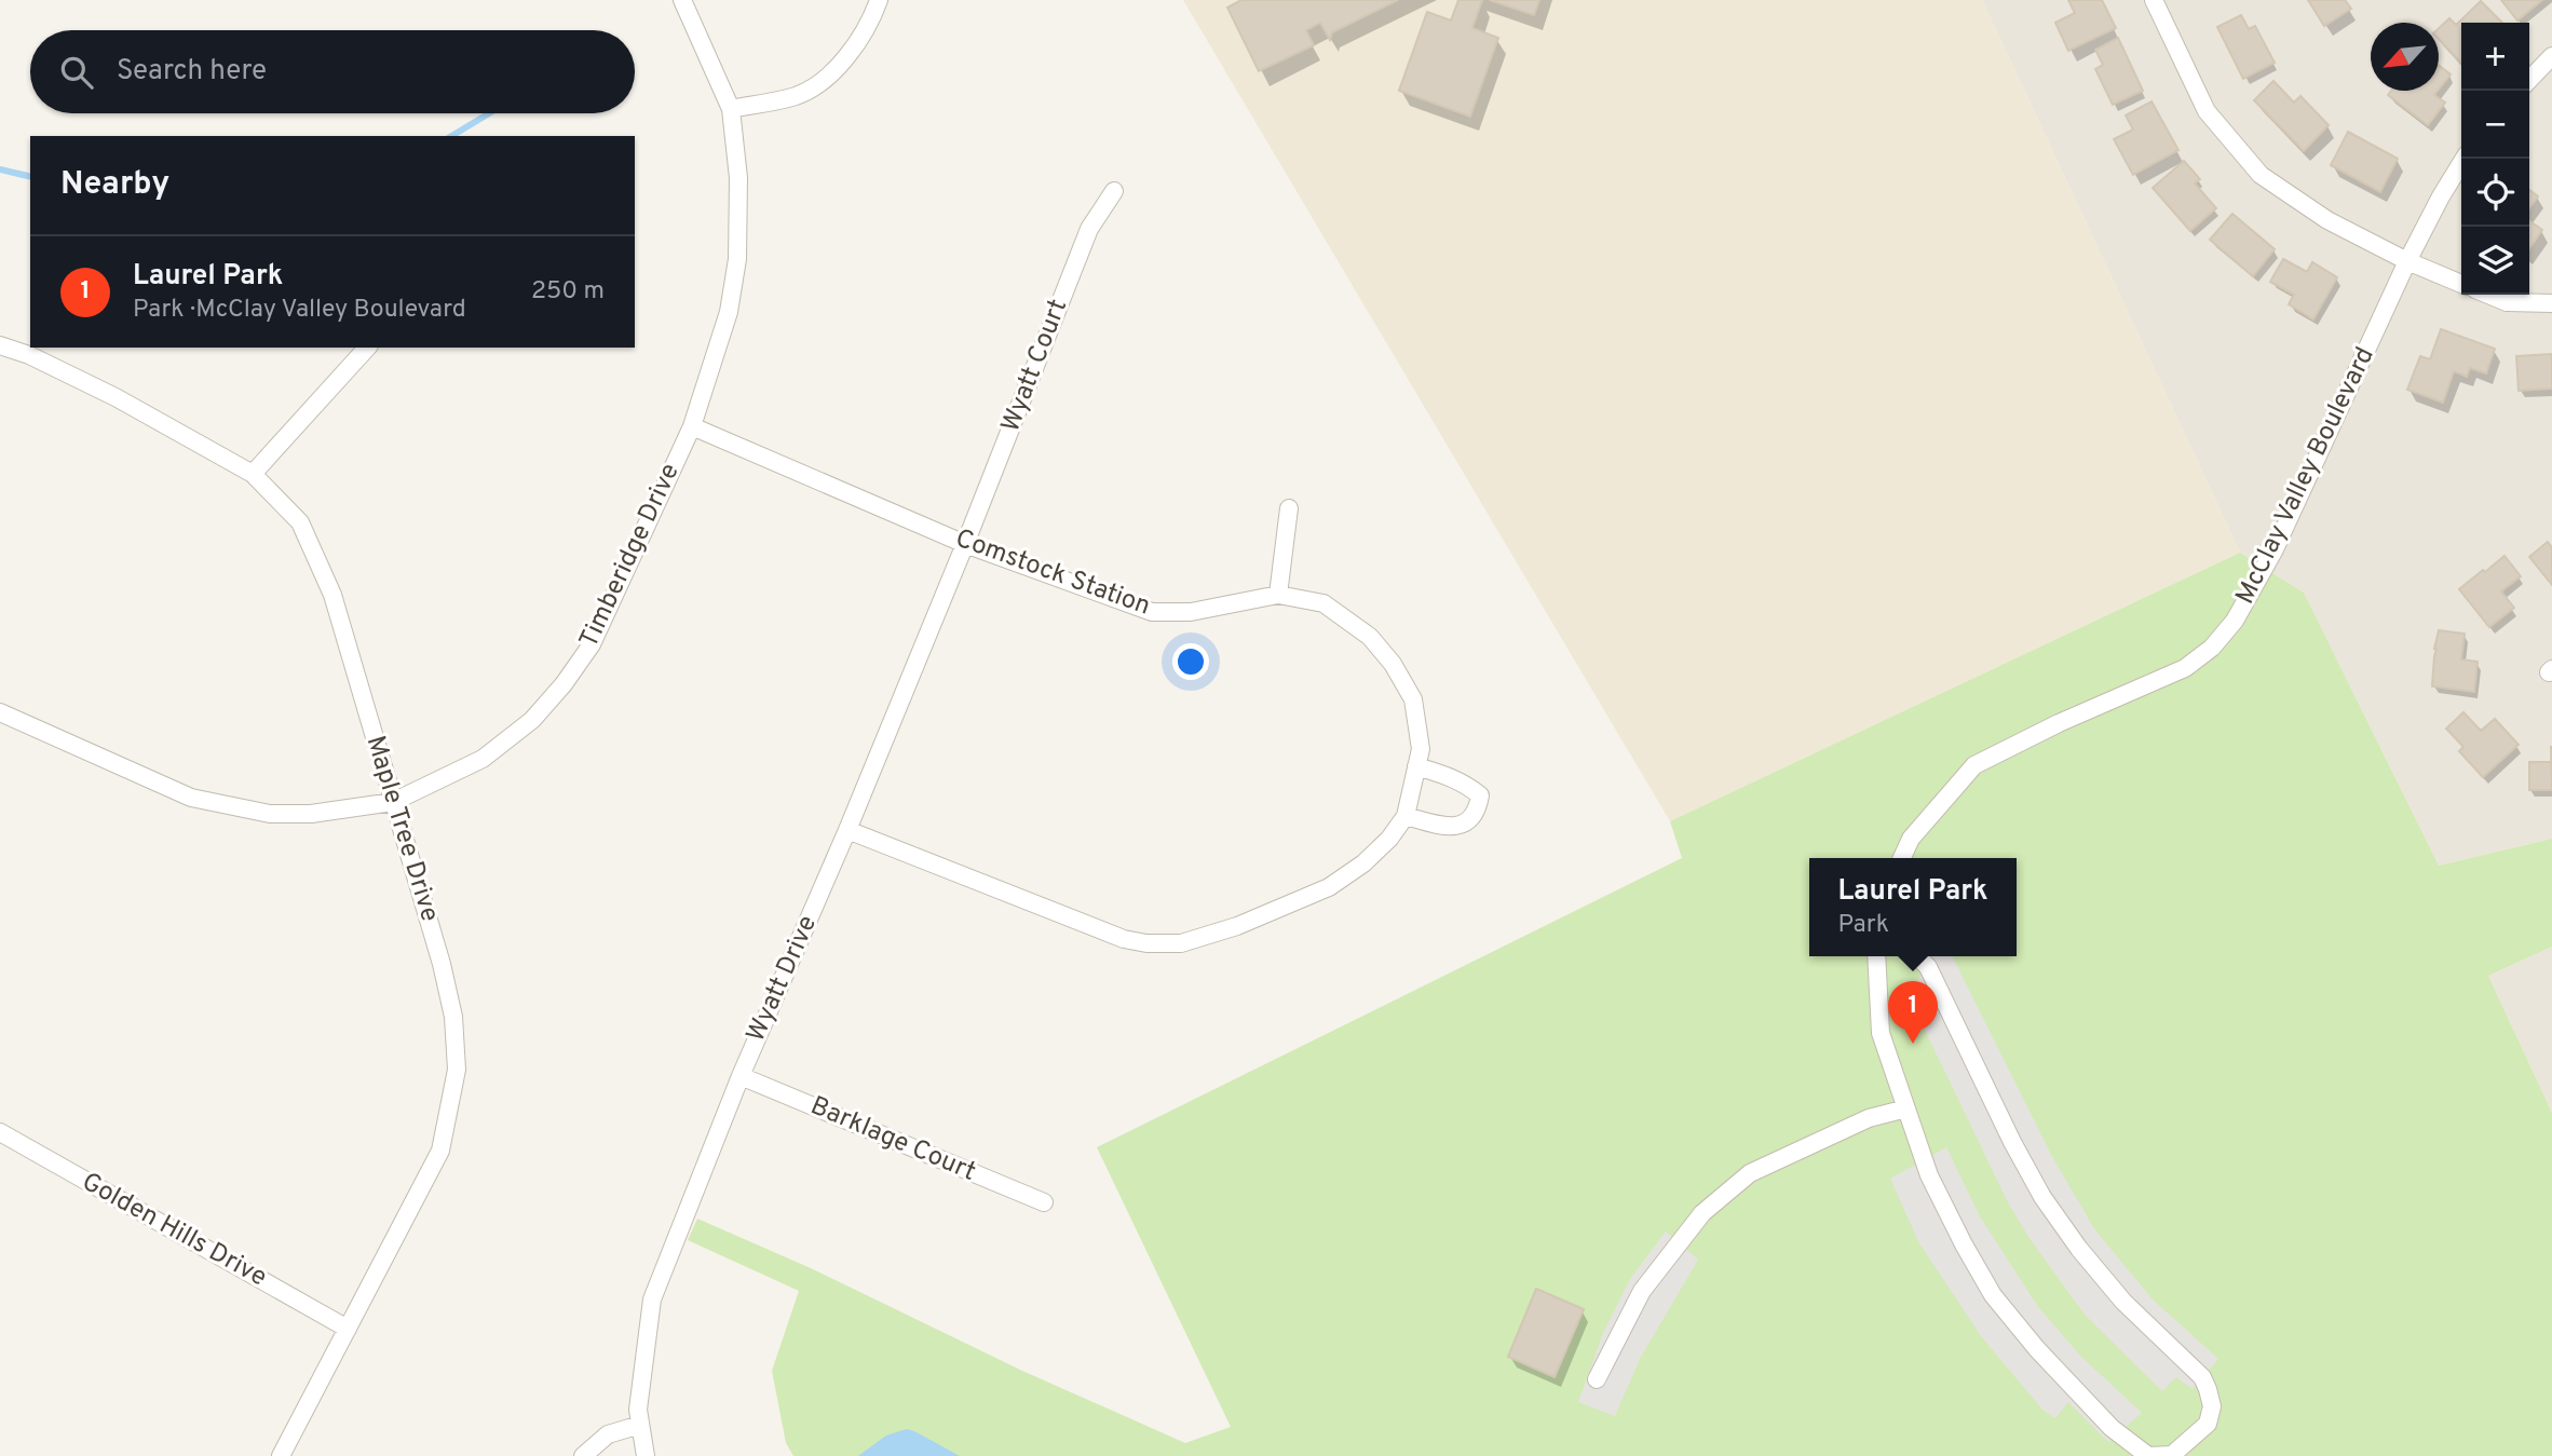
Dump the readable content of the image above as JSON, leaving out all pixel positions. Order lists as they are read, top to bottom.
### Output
{
  "streets": {
    "street": [
      "Wyatt Court",
      "McClay Valley Boulevard",
      "Timberidge Drive",
      "Comstock Station",
      "Maple Tree Drive",
      "Wyatt Drive",
      "Barklage Court",
      "Golden Hills Drive"
    ]
  },
  "crossings": [
    ["Wyatt Court", "Comstock Station"],
    ["Wyatt Court", "Wyatt Drive"],
    ["Timberidge Drive", "Comstock Station"],
    ["Timberidge Drive", "Maple Tree Drive"],
    ["Comstock Station", "Wyatt Drive"],
    ["Maple Tree Drive", "Golden Hills Drive"],
    ["Wyatt Drive", "Barklage Court"]
  ],
  "north": "bottom left",
  "page": {
    "map_buttons": ["+", "−"],
    "search": "Search here",
    "heading": "Nearby",
    "list": [
      {
        "mark": "1",
        "name": "Laurel Park",
        "note": "Park · McClay Valley Boulevard",
        "value": "250 m"
      }
    ],
    "popup": ["Laurel Park", "Park"],
    "pins": "1"
  }
}
